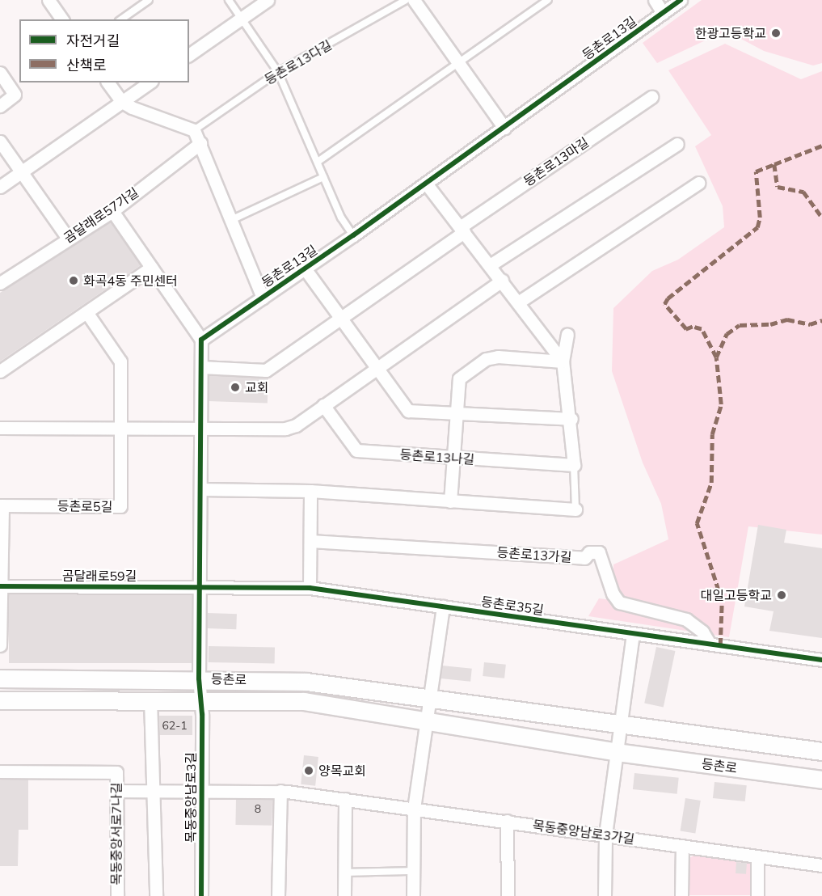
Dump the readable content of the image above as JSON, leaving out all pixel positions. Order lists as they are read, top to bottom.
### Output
{
  "streets": {
    "main road": ["등촌로"],
    "street": [
      "등촌로13길",
      "등촌로13마길",
      "곰달래로57가길",
      "등촌로13나길",
      "등촌로5길",
      "등촌로13가길",
      "곰달래로59길",
      "등촌로35길",
      "목동중앙남로3길",
      "목동중앙남로3가길",
      "목동중앙서로7나길"
    ],
    "lane": ["등촌로13다길"]
  },
  "crossings": [
    ["등촌로13가길", "등촌로35길"],
    ["곰달래로59길", "등촌로35길"],
    ["등촌로", "목동중앙남로3길"],
    ["목동중앙남로3길", "목동중앙남로3가길"],
    ["목동중앙남로3가길", "목동중앙서로7나길"]
  ],
  "places": [
    "한광고등학교",
    "화곡4동 주민센터",
    "교회",
    "대일고등학교",
    "양목교회"
  ],
  "house_numbers": ["62-1", "8"],
  "legend": ["자전거길", "산책로"]
}
